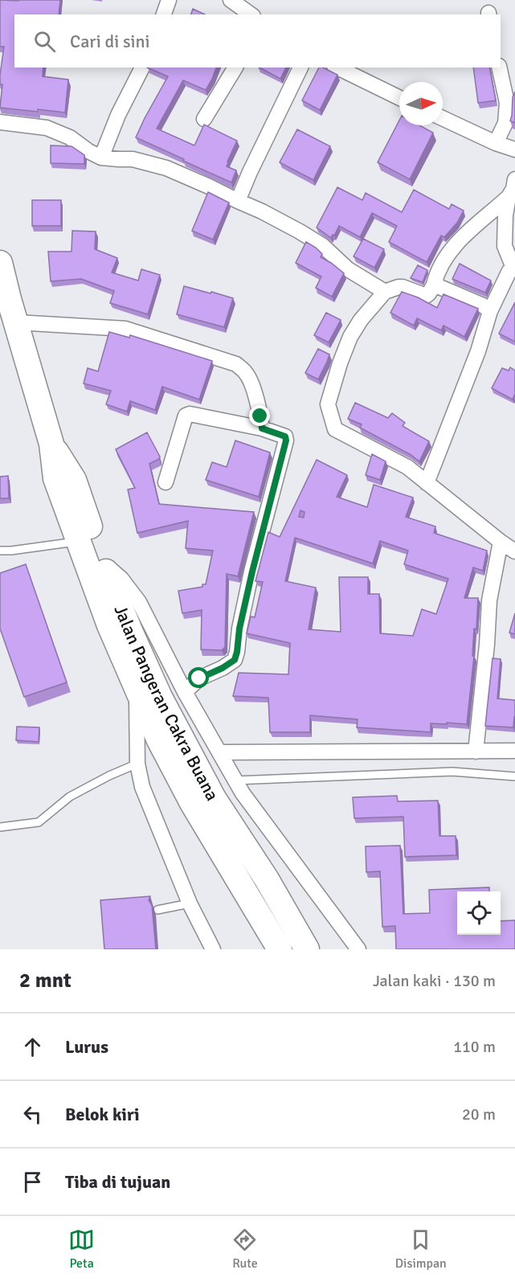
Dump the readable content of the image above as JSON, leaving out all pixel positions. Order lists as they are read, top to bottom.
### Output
{
  "streets": {
    "main road": ["Jalan Pangeran Cakra Buana"]
  },
  "north": "right",
  "page": {
    "search": "Cari di sini",
    "heading": ["2 mnt", "Jalan kaki · 130 m"],
    "list": [
      ["Lurus", "110 m"],
      ["Belok kiri", "20 m"],
      "Tiba di tujuan"
    ],
    "nav": ["Peta", "Rute", "Disimpan"]
  }
}
